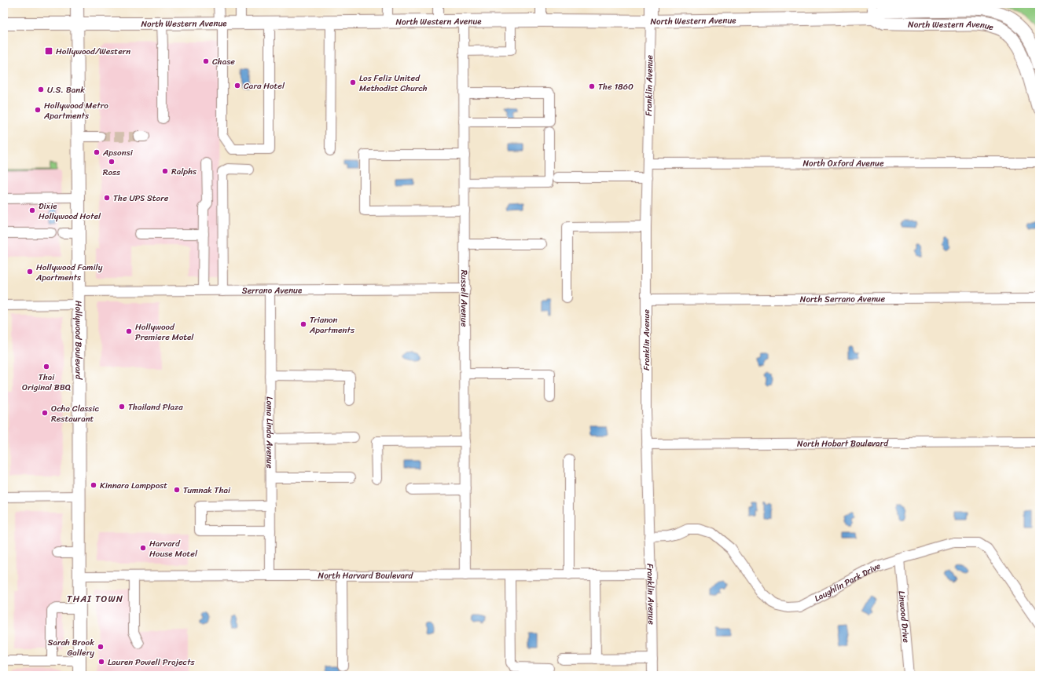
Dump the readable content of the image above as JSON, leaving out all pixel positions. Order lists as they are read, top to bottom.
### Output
{
  "streets": {
    "main road": ["North Western Avenue", "Franklin Avenue", "Hollywood Boulevard"],
    "street": [
      "North Oxford Avenue",
      "Serrano Avenue",
      "Russell Avenue",
      "North Serrano Avenue",
      "Loma Linda Avenue",
      "North Hobart Boulevard",
      "North Harvard Boulevard",
      "Laughlin Park Drive",
      "Linwood Drive"
    ]
  },
  "crossings": [
    ["North Western Avenue", "Franklin Avenue"],
    ["North Western Avenue", "Russell Avenue"],
    ["North Western Avenue", "Hollywood Boulevard"],
    ["Franklin Avenue", "North Oxford Avenue"],
    ["Franklin Avenue", "North Serrano Avenue"],
    ["Franklin Avenue", "North Hobart Boulevard"],
    ["Franklin Avenue", "North Harvard Boulevard"],
    ["Franklin Avenue", "Laughlin Park Drive"],
    ["Serrano Avenue", "Russell Avenue"],
    ["Serrano Avenue", "Hollywood Boulevard"],
    ["Serrano Avenue", "Loma Linda Avenue"],
    ["Russell Avenue", "North Harvard Boulevard"],
    ["Hollywood Boulevard", "North Harvard Boulevard"],
    ["Loma Linda Avenue", "North Harvard Boulevard"],
    ["Laughlin Park Drive", "Linwood Drive"]
  ],
  "districts": ["THAI TOWN"],
  "places": {
    "transit": ["Hollywood/Western"],
    "other": [
      "Chase",
      "Los Feliz United Methodist Church",
      "Cara Hotel",
      "The 1860",
      "U.S. Bank",
      "Hollywood Metro Apartments",
      "Apsonsi",
      "Ross",
      "Ralphs",
      "The UPS Store",
      "Dixie Hollywood Hotel",
      "Hollywood Family Apartments",
      "Trianon Apartments",
      "Hollywood Premiere Motel",
      "Thai Original BBQ",
      "Thailand Plaza",
      "Ocha Classic Restaurant",
      "Kinnara Lamppost",
      "Tumnak Thai",
      "Harvard House Motel",
      "Sarah Brook Gallery",
      "Lauren Powell Projects"
    ]
  }
}
